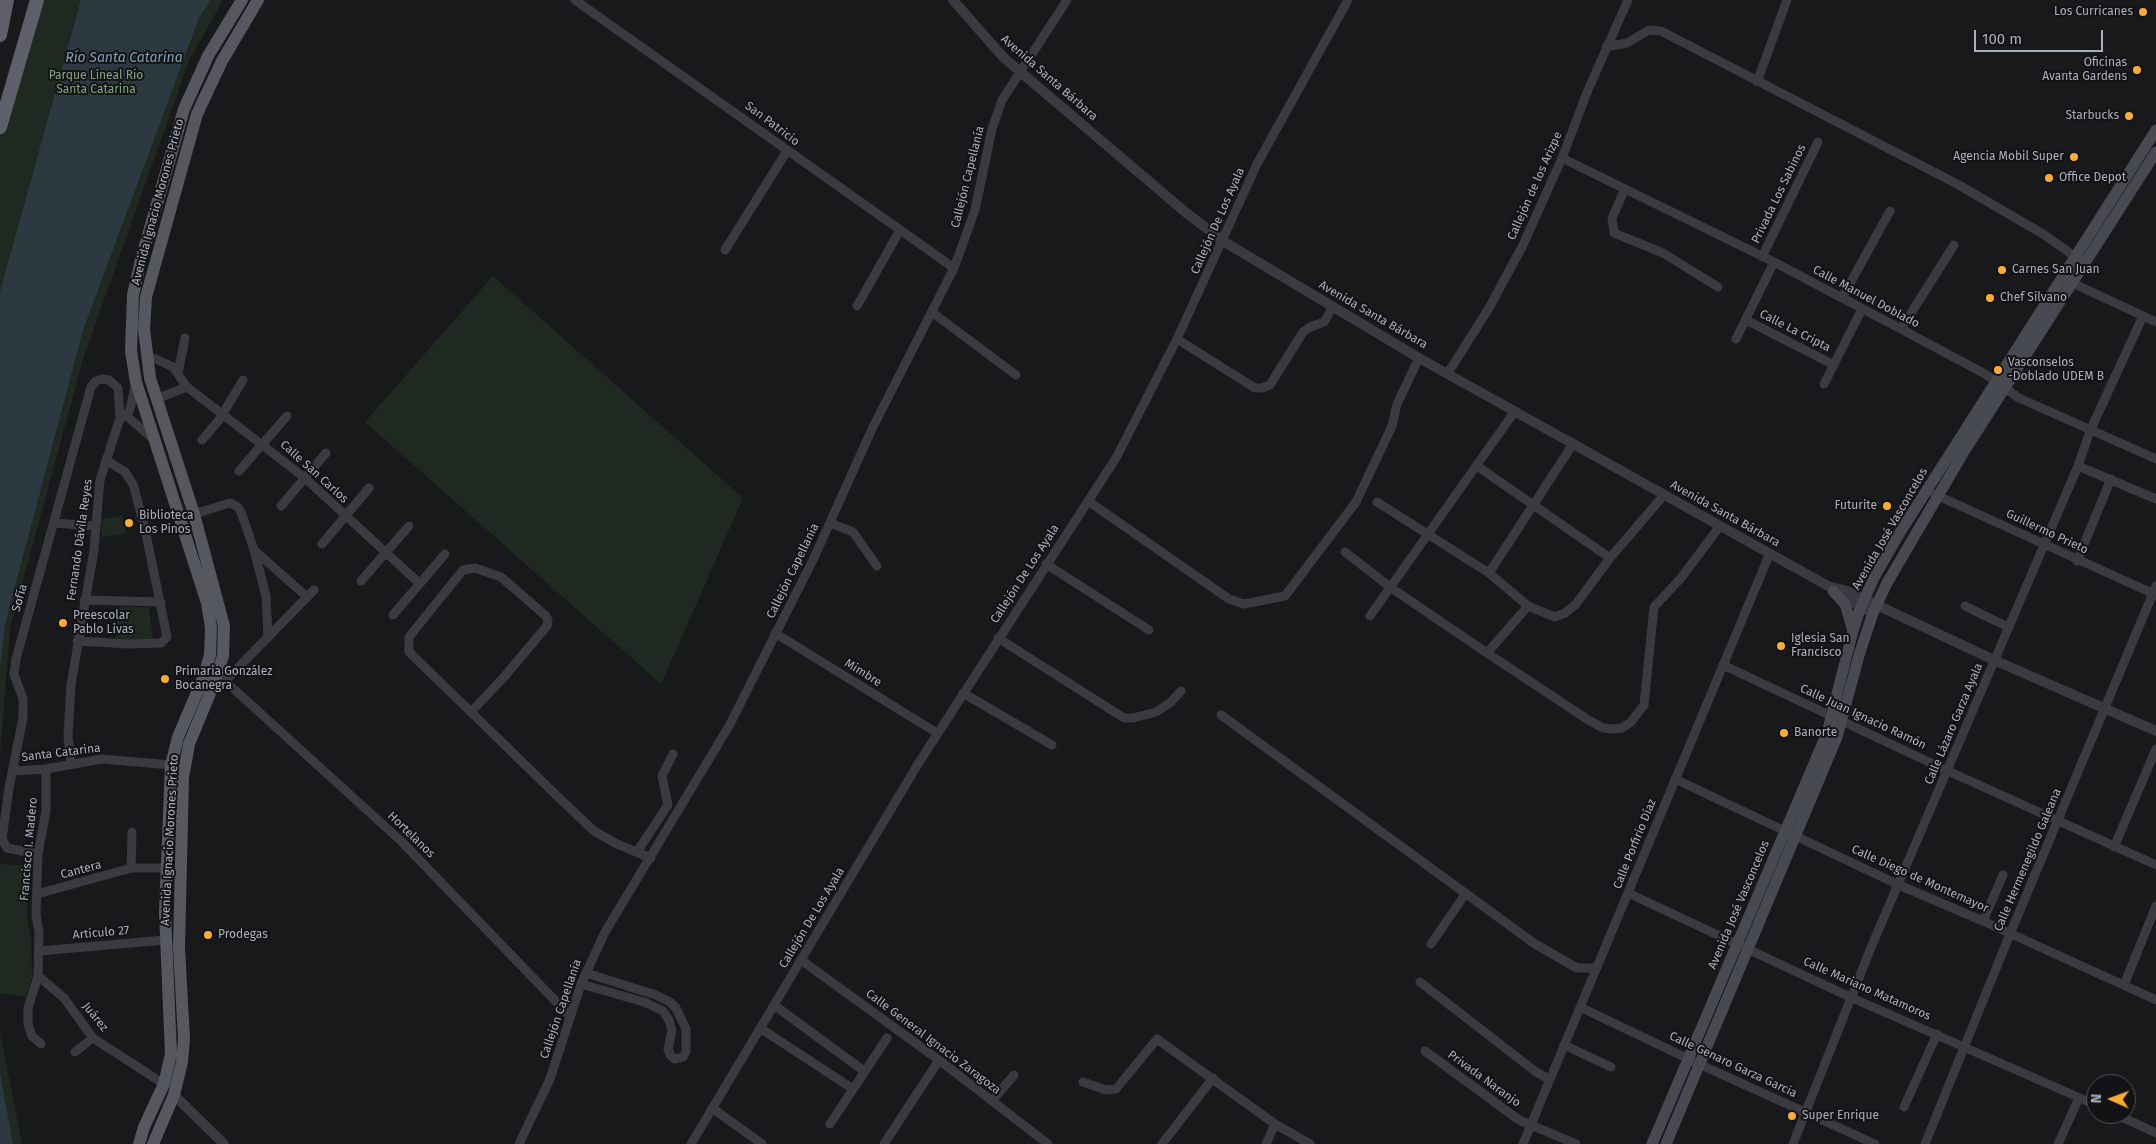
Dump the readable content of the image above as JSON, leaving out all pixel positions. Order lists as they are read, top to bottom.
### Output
{
  "streets": {
    "main road": ["Avenida Ignacio Morones Prieto", "Avenida José Vasconcelos"],
    "street": [
      "Avenida Santa Bárbara",
      "San Patricio",
      "Callejón Capellanía",
      "Callejón de los Arizpe",
      "Privada Los Sabinos",
      "Callejón De Los Ayala",
      "Calle Manuel Doblado",
      "Calle La Cripta",
      "Calle San Carlos",
      "Guillermo Prieto",
      "Fernando Dávila Reyes",
      "Sofía",
      "Mimbre",
      "Calle Juan Ignacio Ramón",
      "Calle Lázaro Garza Ayala",
      "Santa Catarina",
      "Hortelanos",
      "Calle Porfirio Díaz",
      "Francisco I. Madero",
      "Calle Hermenegildo Galeana",
      "Cantera",
      "Calle Diego de Montemayor",
      "Artículo 27",
      "Calle Mariano Matamoros",
      "Juárez",
      "Calle General Ignacio Zaragoza",
      "Calle Genaro Garza Garcia",
      "Privada Naranjo"
    ]
  },
  "crossings": [
    ["Avenida Santa Bárbara", "Callejón Capellanía"],
    ["Avenida Santa Bárbara", "Callejón de los Arizpe"],
    ["Avenida Santa Bárbara", "Callejón De Los Ayala"],
    ["Avenida Santa Bárbara", "Avenida José Vasconcelos"],
    ["Avenida Santa Bárbara", "Calle Lázaro Garza Ayala"],
    ["Avenida Santa Bárbara", "Calle Porfirio Díaz"],
    ["Avenida Santa Bárbara", "Calle Hermenegildo Galeana"],
    ["San Patricio", "Callejón Capellanía"],
    ["Callejón Capellanía", "Mimbre"],
    ["Callejón Capellanía", "Hortelanos"],
    ["Callejón de los Arizpe", "Calle Manuel Doblado"],
    ["Privada Los Sabinos", "Calle Manuel Doblado"],
    ["Avenida Ignacio Morones Prieto", "Calle San Carlos"],
    ["Avenida Ignacio Morones Prieto", "Fernando Dávila Reyes"],
    ["Avenida Ignacio Morones Prieto", "Santa Catarina"],
    ["Avenida Ignacio Morones Prieto", "Hortelanos"],
    ["Avenida Ignacio Morones Prieto", "Cantera"],
    ["Avenida Ignacio Morones Prieto", "Artículo 27"],
    ["Avenida Ignacio Morones Prieto", "Juárez"],
    ["Callejón De Los Ayala", "Mimbre"],
    ["Callejón De Los Ayala", "Calle General Ignacio Zaragoza"],
    ["Calle Manuel Doblado", "Avenida José Vasconcelos"],
    ["Calle Manuel Doblado", "Calle Lázaro Garza Ayala"],
    ["Avenida José Vasconcelos", "Guillermo Prieto"],
    ["Avenida José Vasconcelos", "Calle Juan Ignacio Ramón"],
    ["Avenida José Vasconcelos", "Calle Diego de Montemayor"],
    ["Avenida José Vasconcelos", "Calle Mariano Matamoros"],
    ["Avenida José Vasconcelos", "Calle Genaro Garza Garcia"],
    ["Guillermo Prieto", "Calle Lázaro Garza Ayala"],
    ["Guillermo Prieto", "Calle Hermenegildo Galeana"],
    ["Fernando Dávila Reyes", "Sofía"],
    ["Fernando Dávila Reyes", "Santa Catarina"],
    ["Sofía", "Santa Catarina"],
    ["Sofía", "Francisco I. Madero"],
    ["Calle Juan Ignacio Ramón", "Calle Lázaro Garza Ayala"],
    ["Calle Juan Ignacio Ramón", "Calle Porfirio Díaz"],
    ["Calle Juan Ignacio Ramón", "Calle Hermenegildo Galeana"],
    ["Calle Lázaro Garza Ayala", "Calle Diego de Montemayor"],
    ["Calle Lázaro Garza Ayala", "Calle Mariano Matamoros"],
    ["Calle Lázaro Garza Ayala", "Calle Genaro Garza Garcia"],
    ["Santa Catarina", "Francisco I. Madero"],
    ["Calle Porfirio Díaz", "Calle Diego de Montemayor"],
    ["Calle Porfirio Díaz", "Calle Mariano Matamoros"],
    ["Calle Porfirio Díaz", "Calle Genaro Garza Garcia"],
    ["Calle Porfirio Díaz", "Privada Naranjo"],
    ["Francisco I. Madero", "Cantera"],
    ["Francisco I. Madero", "Artículo 27"],
    ["Francisco I. Madero", "Juárez"],
    ["Calle Hermenegildo Galeana", "Calle Diego de Montemayor"],
    ["Calle Hermenegildo Galeana", "Calle Mariano Matamoros"]
  ],
  "water": ["Río Santa Catarina"],
  "parks": ["Parque Lineal Río Santa Catarina"],
  "places": [
    "Los Curricanes",
    "Oficinas Avanta Gardens",
    "Starbucks",
    "Agencia Mobil Super",
    "Office Depot",
    "Carnes San Juan",
    "Chef Silvano",
    "Vasconselos -Doblado UDEM B",
    "Futurite",
    "Biblioteca Los Pinos",
    "Preescolar Pablo Livas",
    "Iglesia San Francisco",
    "Primaria González Bocanegra",
    "Banorte",
    "Prodegas",
    "Super Enrique"
  ],
  "scale_bar": "100 m",
  "north": "left"
}
